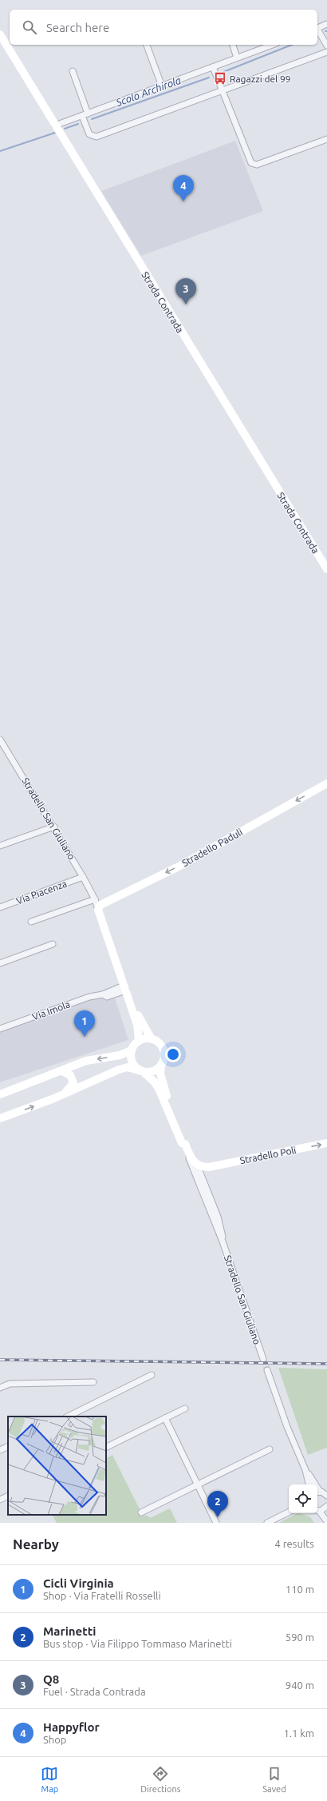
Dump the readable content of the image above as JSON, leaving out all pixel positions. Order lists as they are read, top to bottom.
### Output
{
  "streets": {
    "street": [
      "Strada Contrada",
      "Stradello San Giuliano",
      "Stradello Paduli",
      "Via Piacenza",
      "Via Imola",
      "Stradello Poli"
    ]
  },
  "crossings": [
    ["Stradello San Giuliano", "Stradello Paduli"],
    ["Stradello San Giuliano", "Via Piacenza"],
    ["Stradello San Giuliano", "Via Imola"],
    ["Stradello San Giuliano", "Stradello Poli"]
  ],
  "one_way": ["Stradello Paduli", "Stradello Poli"],
  "water": ["Scolo Archirola"],
  "places": {
    "bus stop": ["Ragazzi del 99"]
  },
  "page": {
    "search": "Search here",
    "pins": [
      "4",
      "3",
      "1",
      "2"
    ],
    "heading": ["Nearby", "4 results"],
    "list": [
      {
        "mark": "1",
        "name": "Cicli Virginia",
        "note": "Shop · Via Fratelli Rosselli",
        "value": "110 m"
      },
      {
        "mark": "2",
        "name": "Marinetti",
        "note": "Bus stop · Via Filippo Tommaso Marinetti",
        "value": "590 m"
      },
      {
        "mark": "3",
        "name": "Q8",
        "note": "Fuel · Strada Contrada",
        "value": "940 m"
      },
      {
        "mark": "4",
        "name": "Happyflor",
        "note": "Shop",
        "value": "1.1 km"
      }
    ],
    "nav": ["Map", "Directions", "Saved"]
  }
}
